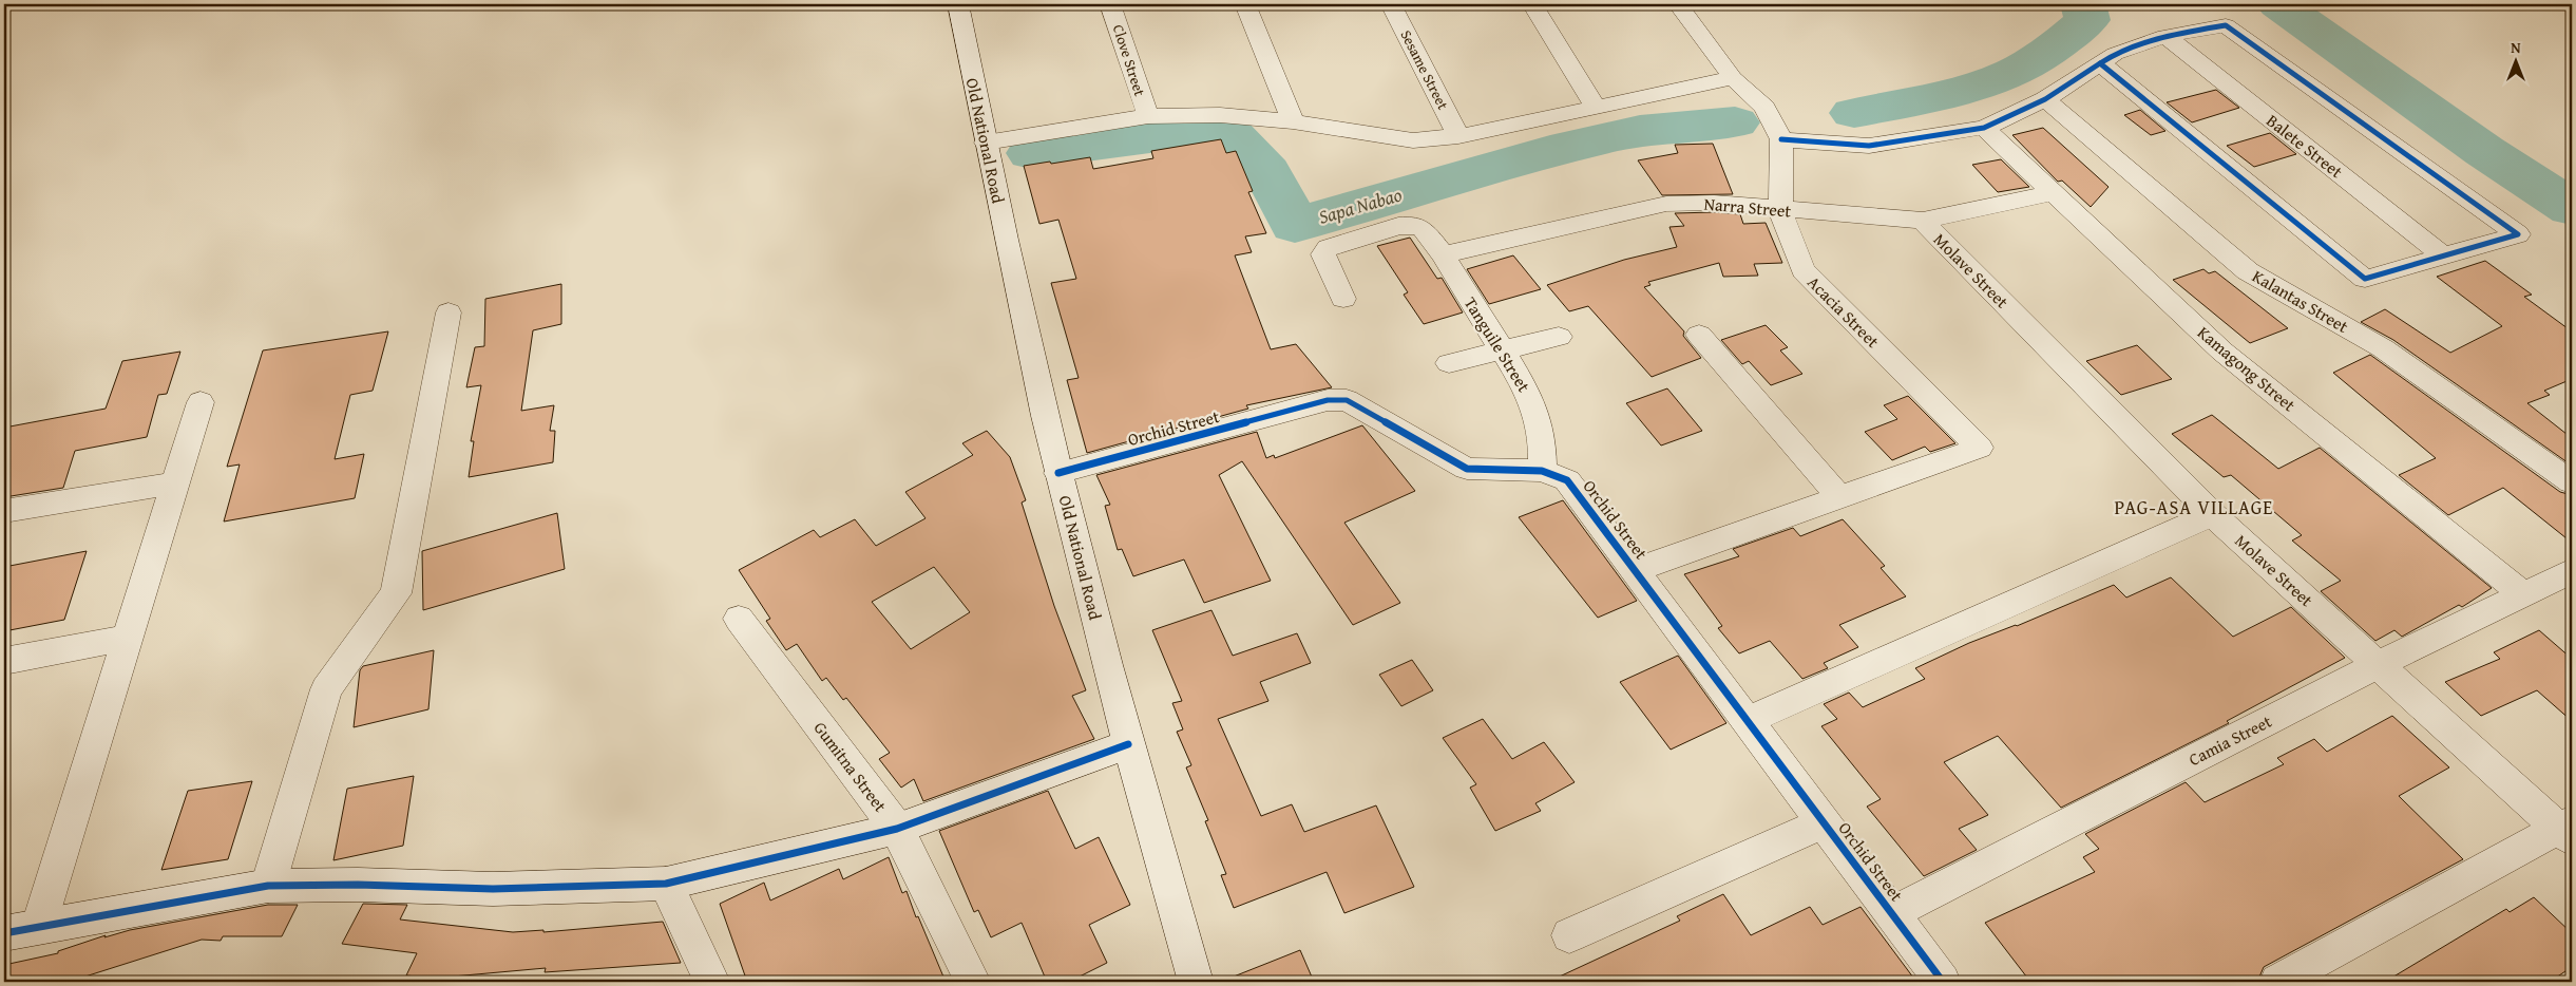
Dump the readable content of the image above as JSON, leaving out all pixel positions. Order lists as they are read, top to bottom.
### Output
{
  "streets": {
    "street": [
      "Clove Street",
      "Sesame Street",
      "Old National Road",
      "Balete Street",
      "Narra Street",
      "Molave Street",
      "Kalantas Street",
      "Acacia Street",
      "Tanguile Street",
      "Kamagong Street",
      "Orchid Street",
      "Camia Street",
      "Gumitna Street"
    ]
  },
  "crossings": [
    ["Old National Road", "Orchid Street"],
    ["Narra Street", "Molave Street"],
    ["Narra Street", "Acacia Street"],
    ["Narra Street", "Tanguile Street"],
    ["Narra Street", "Kamagong Street"],
    ["Molave Street", "Camia Street"],
    ["Tanguile Street", "Orchid Street"],
    ["Kamagong Street", "Camia Street"],
    ["Orchid Street", "Camia Street"]
  ],
  "districts": ["PAG-ASA VILLAGE"],
  "water": ["Sapa Nabao"],
  "north": "top"
}
